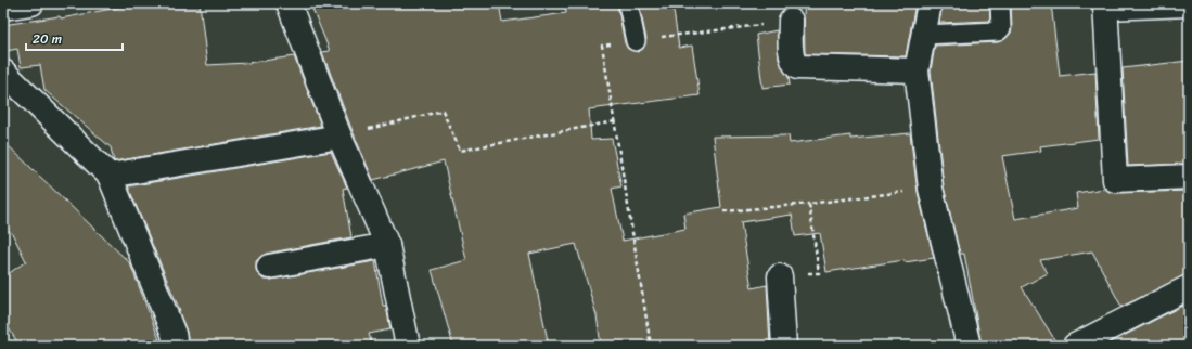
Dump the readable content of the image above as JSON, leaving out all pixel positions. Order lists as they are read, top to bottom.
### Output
{
  "scale_bar": "20 m"
}
